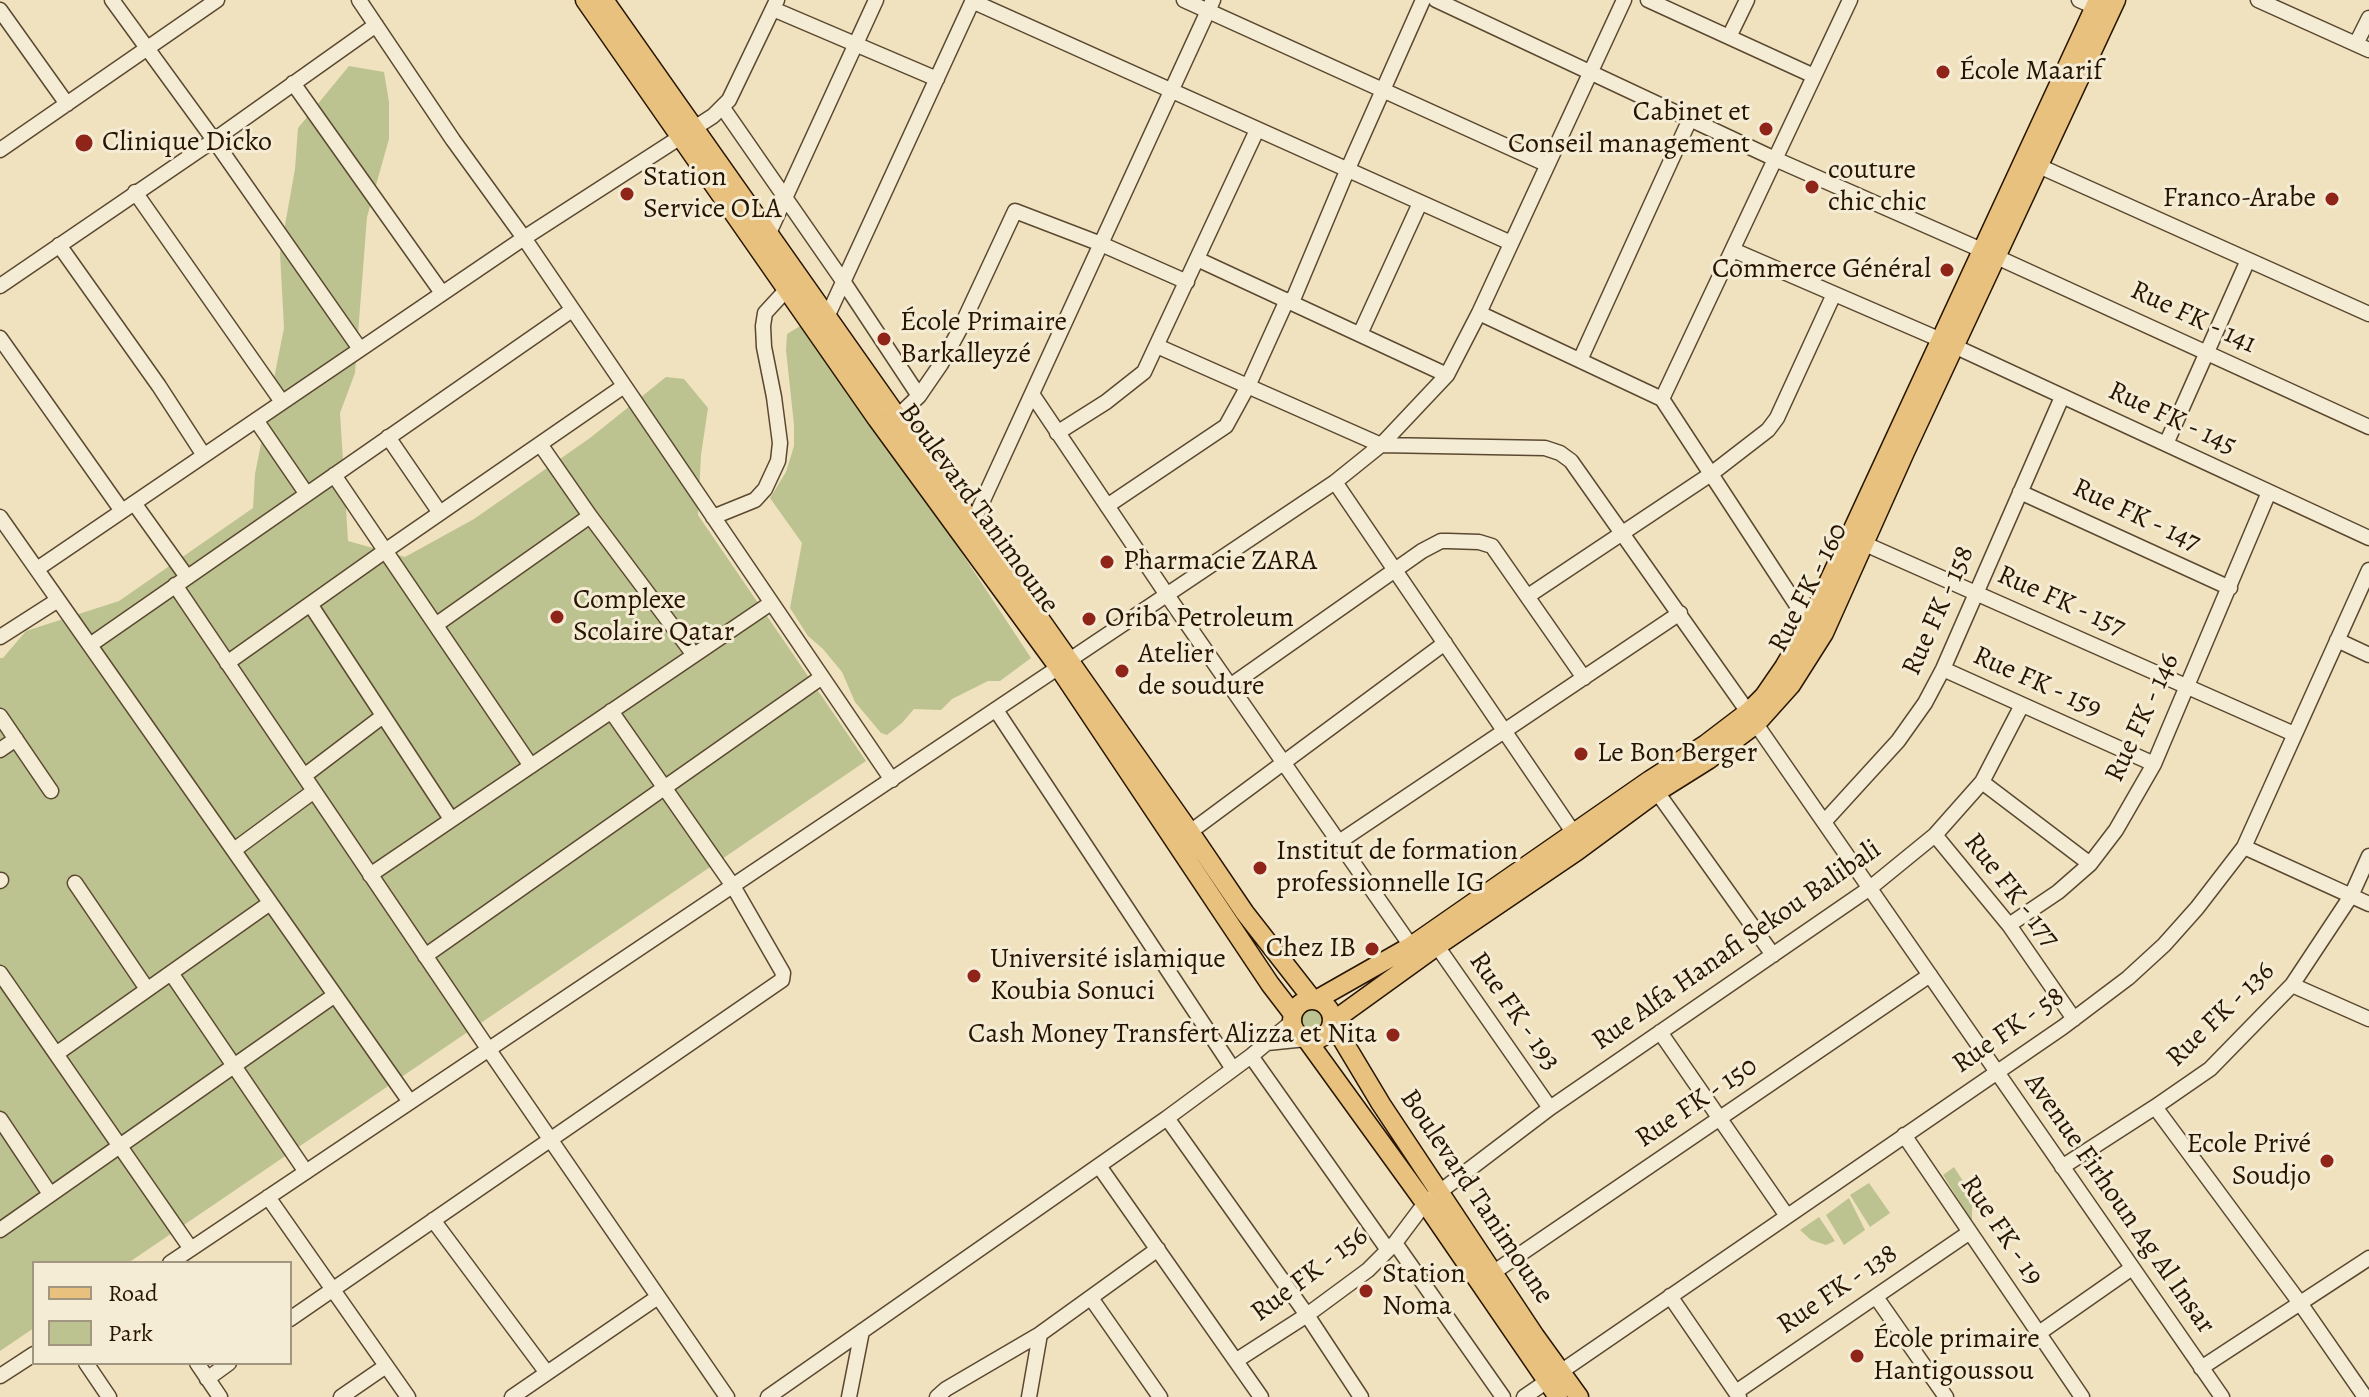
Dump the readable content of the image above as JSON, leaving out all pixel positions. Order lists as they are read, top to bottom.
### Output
{
  "streets": {
    "main road": ["Boulevard Tanimoune", "Rue FK - 160"],
    "street": [
      "Rue FK - 141",
      "Rue FK - 145",
      "Rue FK - 147",
      "Rue FK - 157",
      "Rue FK - 158",
      "Rue FK - 159",
      "Rue FK - 146",
      "Rue FK - 177",
      "Rue Alfa Hanafi Sekou Balibali",
      "Rue FK - 193",
      "Rue FK - 136",
      "Rue FK - 58",
      "Rue FK - 150",
      "Avenue Firhoun Ag Al Insar",
      "Rue FK - 19",
      "Rue FK - 156",
      "Rue FK - 138"
    ]
  },
  "crossings": [
    ["Rue FK - 141", "Rue FK - 160"],
    ["Rue FK - 145", "Rue FK - 160"],
    ["Rue FK - 145", "Rue FK - 158"],
    ["Rue FK - 145", "Rue FK - 146"],
    ["Boulevard Tanimoune", "Rue FK - 160"],
    ["Boulevard Tanimoune", "Rue Alfa Hanafi Sekou Balibali"],
    ["Boulevard Tanimoune", "Rue FK - 58"],
    ["Boulevard Tanimoune", "Rue FK - 150"],
    ["Boulevard Tanimoune", "Rue FK - 156"],
    ["Rue FK - 147", "Rue FK - 158"],
    ["Rue FK - 147", "Rue FK - 146"],
    ["Rue FK - 160", "Rue FK - 157"],
    ["Rue FK - 160", "Rue FK - 193"],
    ["Rue FK - 160", "Avenue Firhoun Ag Al Insar"],
    ["Rue FK - 157", "Rue FK - 158"],
    ["Rue FK - 157", "Rue FK - 146"],
    ["Rue FK - 157", "Rue FK - 58"],
    ["Rue FK - 158", "Rue FK - 159"],
    ["Rue FK - 158", "Avenue Firhoun Ag Al Insar"],
    ["Rue FK - 159", "Rue FK - 146"],
    ["Rue FK - 159", "Rue Alfa Hanafi Sekou Balibali"],
    ["Rue FK - 146", "Rue FK - 177"],
    ["Rue FK - 177", "Rue Alfa Hanafi Sekou Balibali"],
    ["Rue FK - 177", "Rue FK - 58"],
    ["Rue Alfa Hanafi Sekou Balibali", "Rue FK - 193"],
    ["Rue Alfa Hanafi Sekou Balibali", "Avenue Firhoun Ag Al Insar"],
    ["Rue Alfa Hanafi Sekou Balibali", "Rue FK - 156"],
    ["Rue FK - 136", "Avenue Firhoun Ag Al Insar"],
    ["Rue FK - 58", "Avenue Firhoun Ag Al Insar"],
    ["Rue FK - 58", "Rue FK - 19"],
    ["Rue FK - 150", "Avenue Firhoun Ag Al Insar"],
    ["Rue FK - 19", "Rue FK - 138"]
  ],
  "places": [
    "École Maarif",
    "Cabinet et Conseil management",
    "Clinique Dicko",
    "couture chic chic",
    "Station Service OLA",
    "Franco-Arabe",
    "Commerce Général",
    "École Primaire Barkalleyzé",
    "Pharmacie ZARA",
    "Complexe Scolaire Qatar",
    "Oriba Petroleum",
    "Atelier de soudure",
    "Le Bon Berger",
    "Institut de formation professionnelle IG",
    "Chez IB",
    "Université islamique Koubia Sonuci",
    "Cash Money Transfert Alizza et Nita",
    "Ecole Privé Soudjo",
    "Station Noma",
    "École primaire Hantigoussou"
  ],
  "legend": ["Road", "Park"]
}
